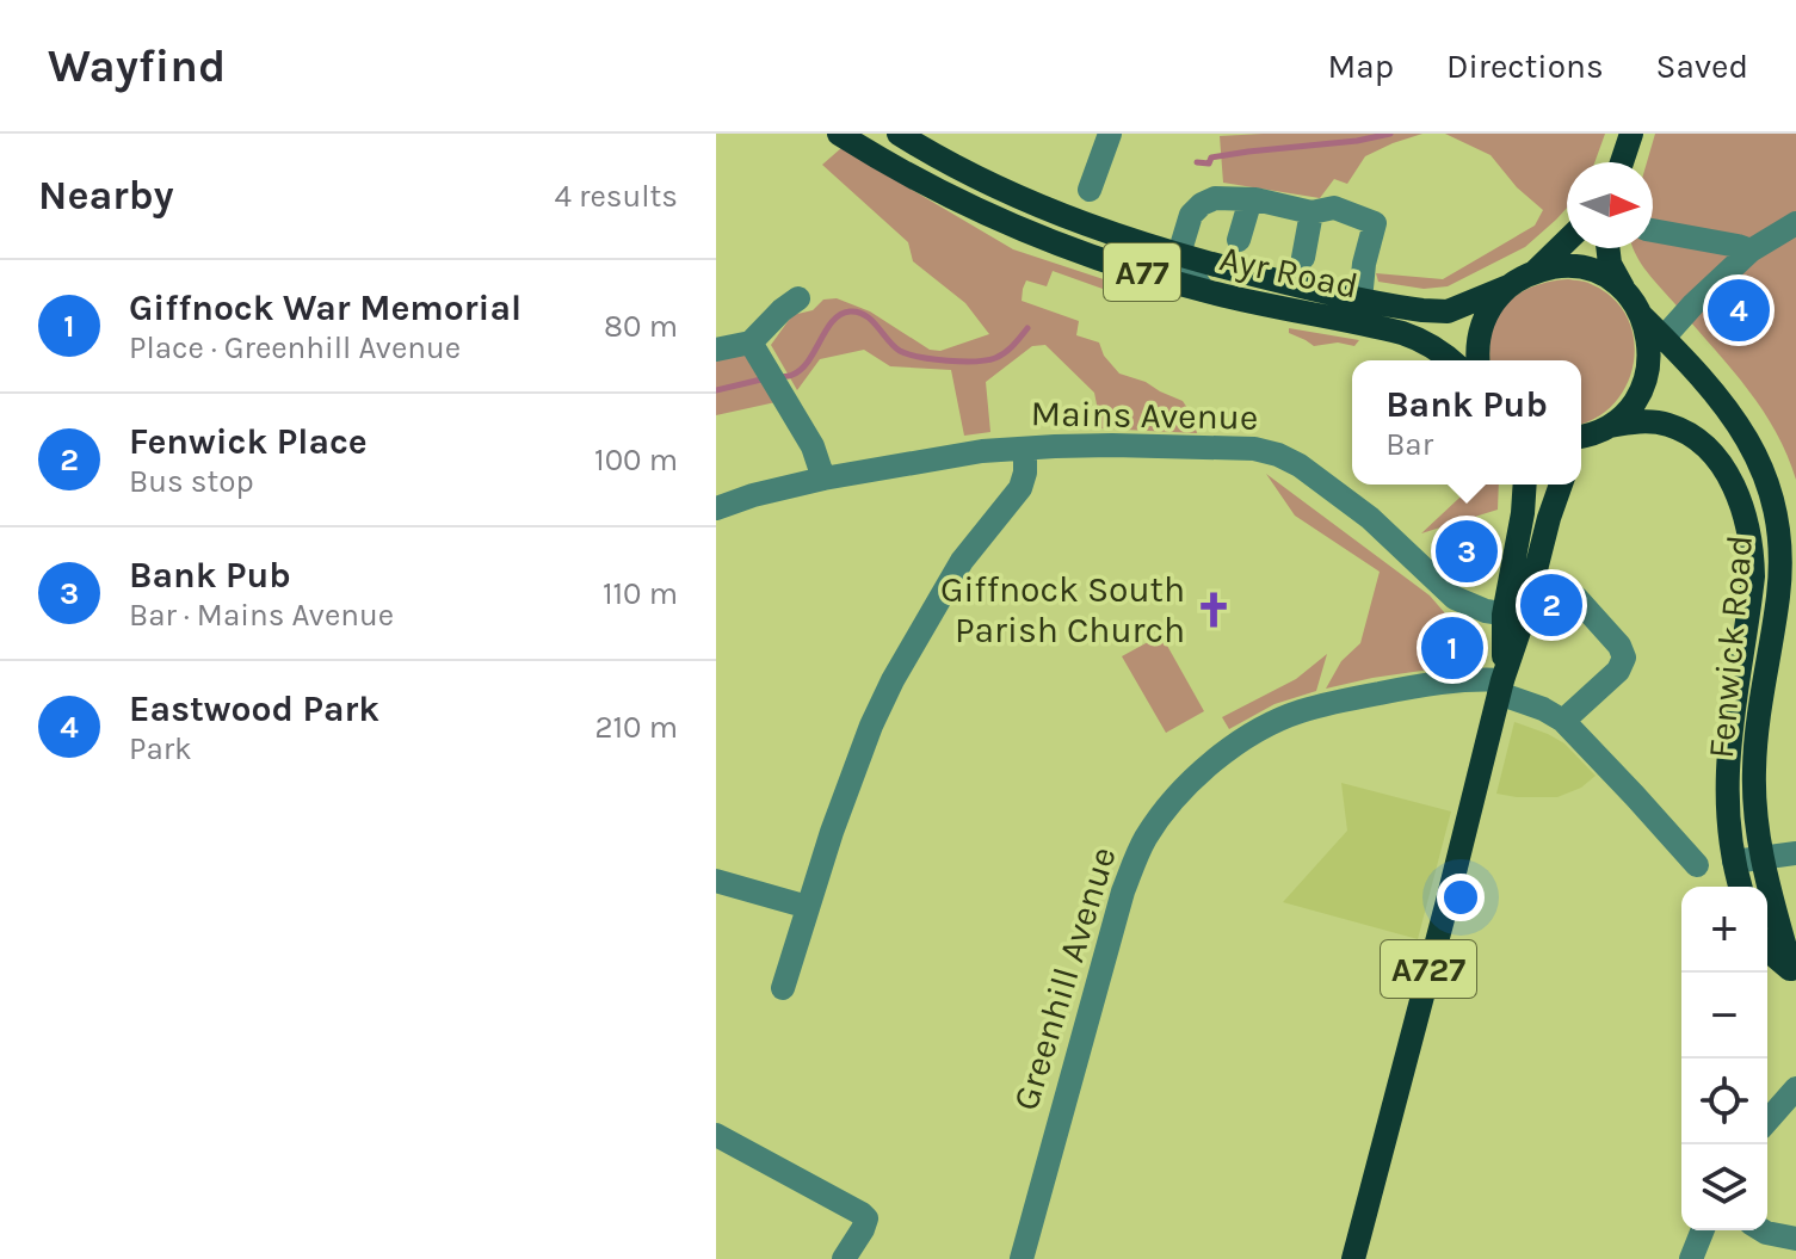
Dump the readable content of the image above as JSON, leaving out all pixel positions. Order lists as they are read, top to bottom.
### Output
{
  "streets": {
    "main road": [
      "A77",
      "Ayr Road",
      "Fenwick Road",
      "A727"
    ],
    "street": ["Mains Avenue", "Greenhill Avenue"]
  },
  "crossings": [
    ["Mains Avenue", "A727"],
    ["A727", "Greenhill Avenue"]
  ],
  "places": {
    "church": ["Giffnock South Parish Church"]
  },
  "north": "right",
  "page": {
    "header": "Wayfind",
    "nav": ["Map", "Directions", "Saved"],
    "heading": ["Nearby", "4 results"],
    "list": [
      {
        "mark": "1",
        "name": "Giffnock War Memorial",
        "note": "Place · Greenhill Avenue",
        "value": "80 m"
      },
      {
        "mark": "2",
        "name": "Fenwick Place",
        "note": "Bus stop",
        "value": "100 m"
      },
      {
        "mark": "3",
        "name": "Bank Pub",
        "note": "Bar · Mains Avenue",
        "value": "110 m"
      },
      {
        "mark": "4",
        "name": "Eastwood Park",
        "note": "Park",
        "value": "210 m"
      }
    ],
    "pins": [
      "4",
      "3",
      "2",
      "1"
    ],
    "popup": ["Bank Pub", "Bar"],
    "map_buttons": ["+", "−"]
  }
}
